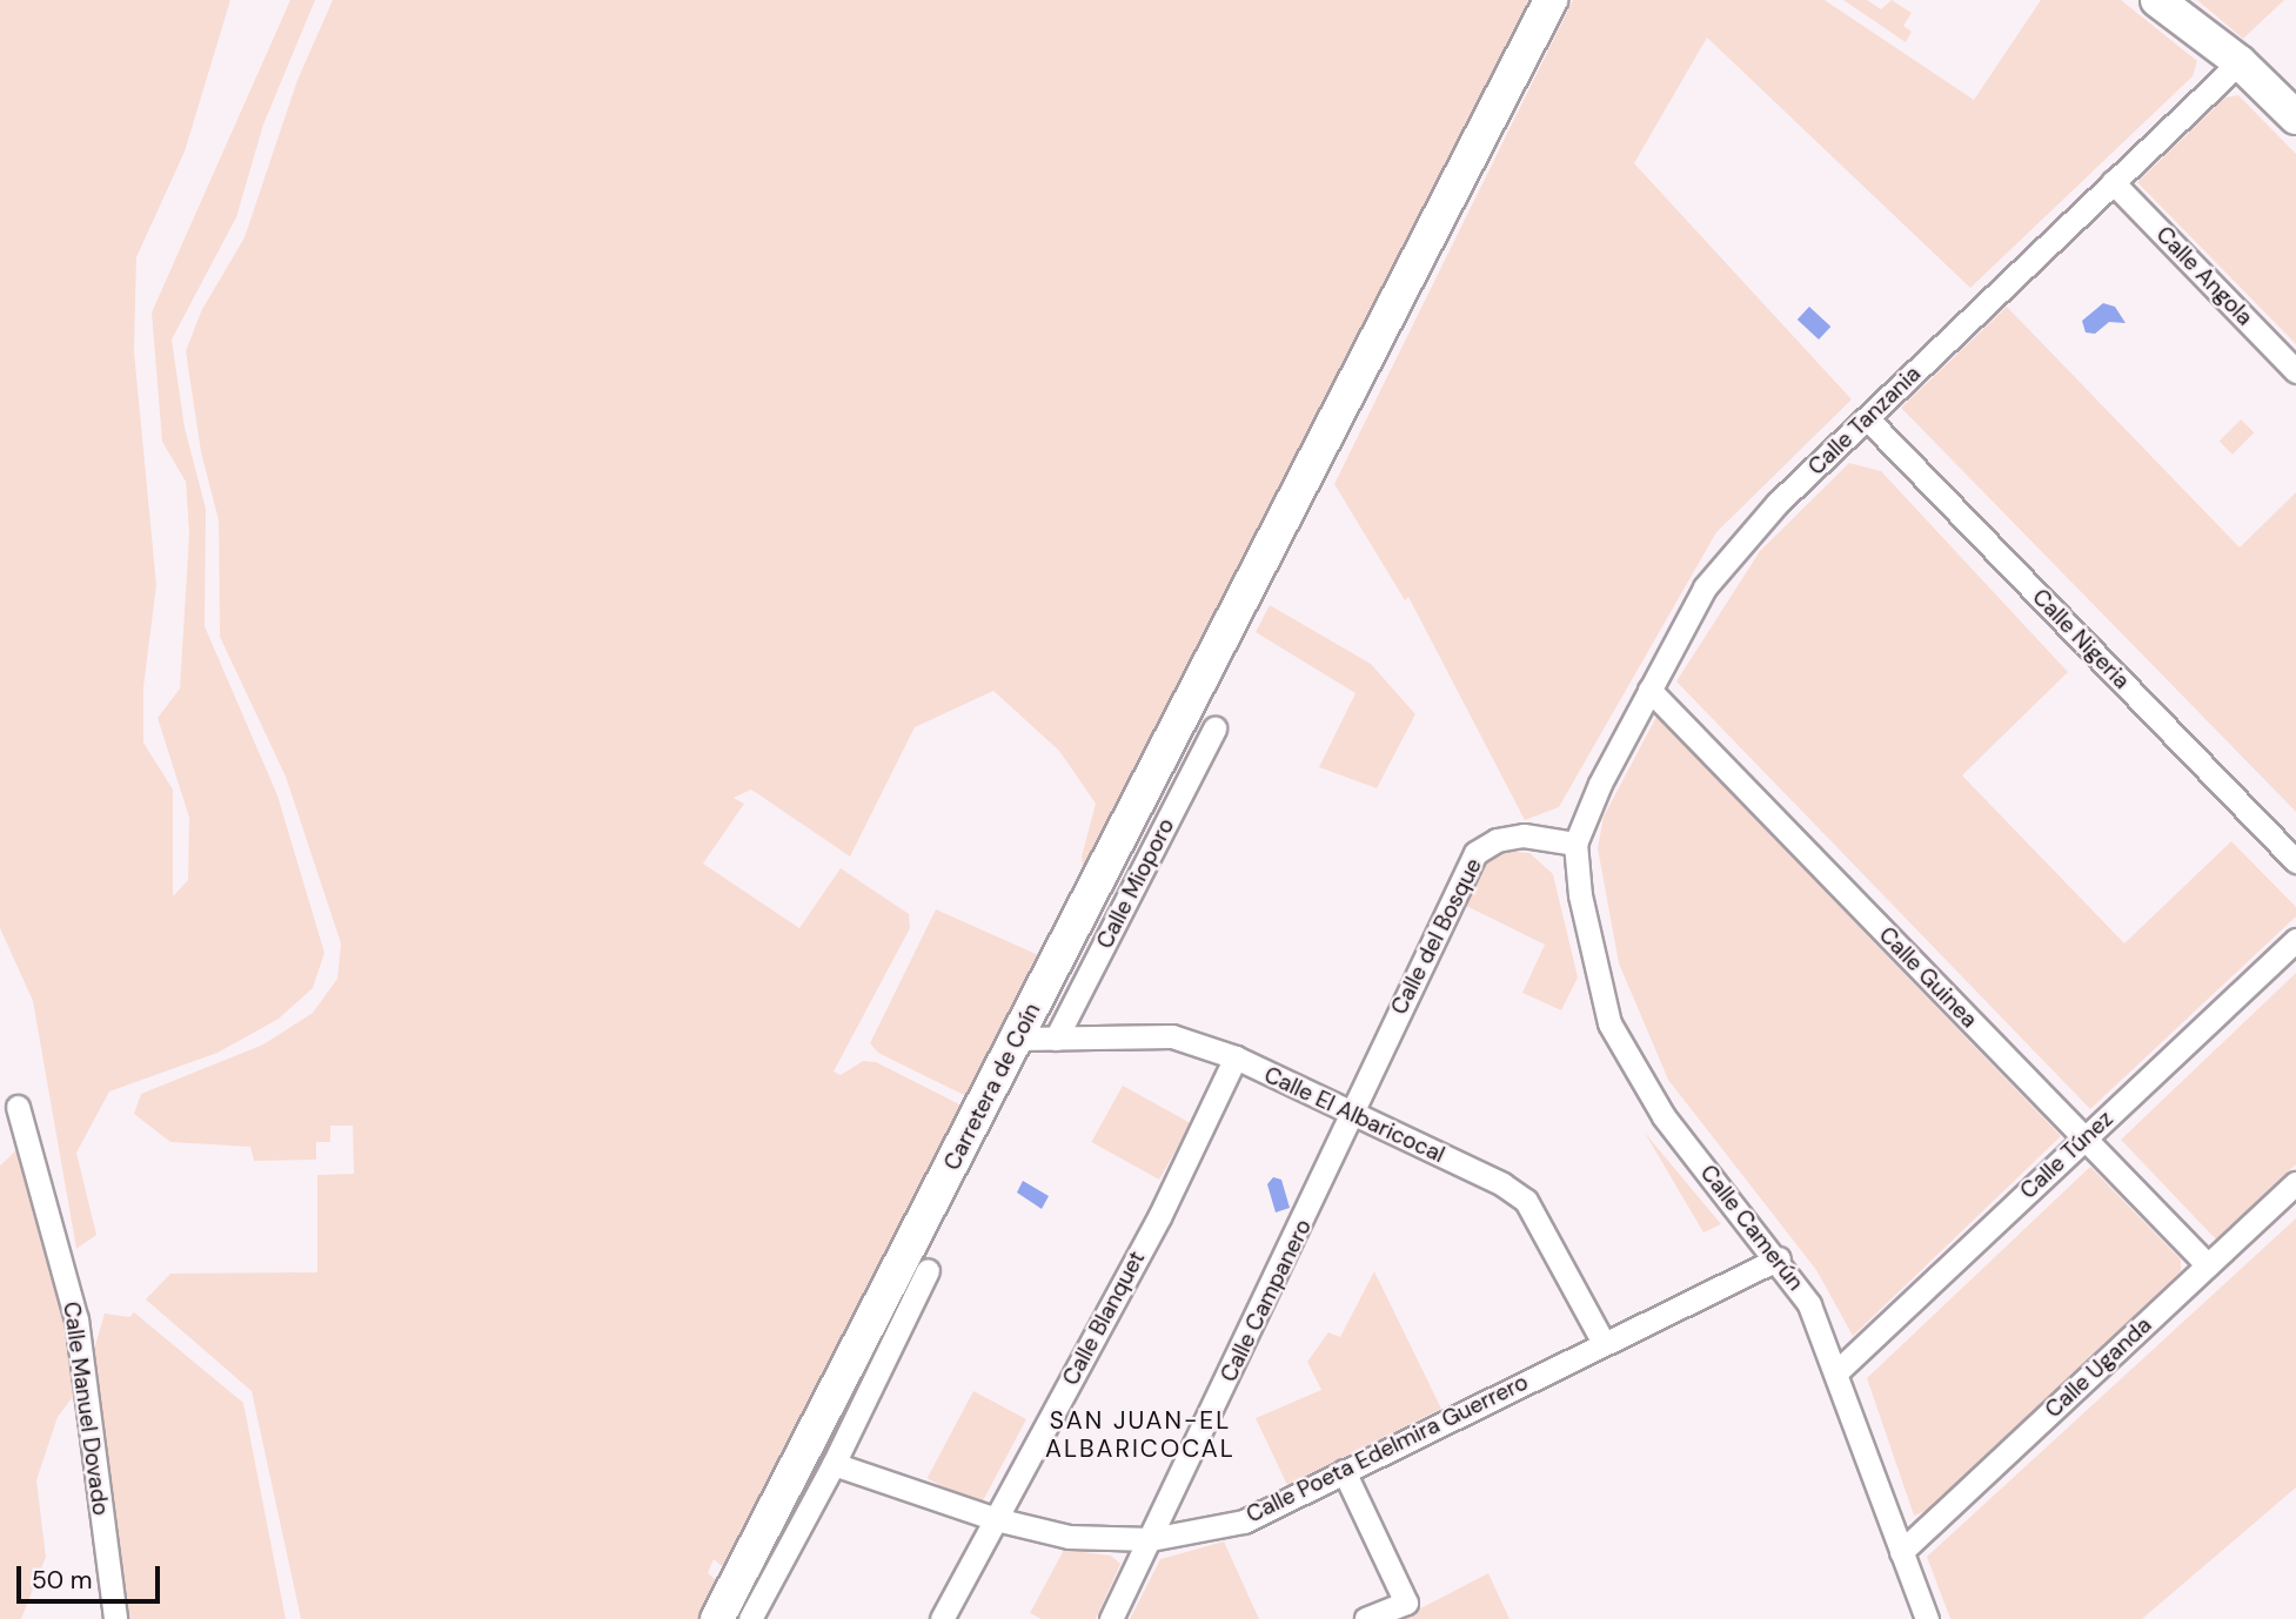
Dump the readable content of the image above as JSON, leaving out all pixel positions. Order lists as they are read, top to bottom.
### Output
{
  "streets": {
    "street": [
      "Calle Angola",
      "Calle Tanzania",
      "Calle Nigeria",
      "Calle Mioporo",
      "Calle del Bosque",
      "Calle Guinea",
      "Carretera de Coín",
      "Calle El Albaricocal",
      "Calle Túnez",
      "Calle Camerún",
      "Calle Campanero",
      "Calle Blanquet",
      "Calle Uganda",
      "Calle Manuel Dovado",
      "Calle Poeta Edelmira Guerrero"
    ]
  },
  "crossings": [
    ["Calle Angola", "Calle Tanzania"],
    ["Calle Tanzania", "Calle Nigeria"],
    ["Calle Tanzania", "Calle del Bosque"],
    ["Calle Tanzania", "Calle Guinea"],
    ["Calle Tanzania", "Calle Camerún"],
    ["Calle Mioporo", "Calle El Albaricocal"],
    ["Calle del Bosque", "Calle El Albaricocal"],
    ["Calle del Bosque", "Calle Camerún"],
    ["Calle del Bosque", "Calle Campanero"],
    ["Calle Guinea", "Calle Túnez"],
    ["Calle Guinea", "Calle Uganda"],
    ["Carretera de Coín", "Calle El Albaricocal"],
    ["Calle El Albaricocal", "Calle Campanero"],
    ["Calle El Albaricocal", "Calle Blanquet"],
    ["Calle El Albaricocal", "Calle Poeta Edelmira Guerrero"],
    ["Calle Túnez", "Calle Camerún"],
    ["Calle Camerún", "Calle Uganda"],
    ["Calle Camerún", "Calle Poeta Edelmira Guerrero"],
    ["Calle Campanero", "Calle Poeta Edelmira Guerrero"],
    ["Calle Blanquet", "Calle Poeta Edelmira Guerrero"]
  ],
  "districts": ["SAN JUAN-EL ALBARICOCAL"],
  "scale_bar": "50 m"
}
